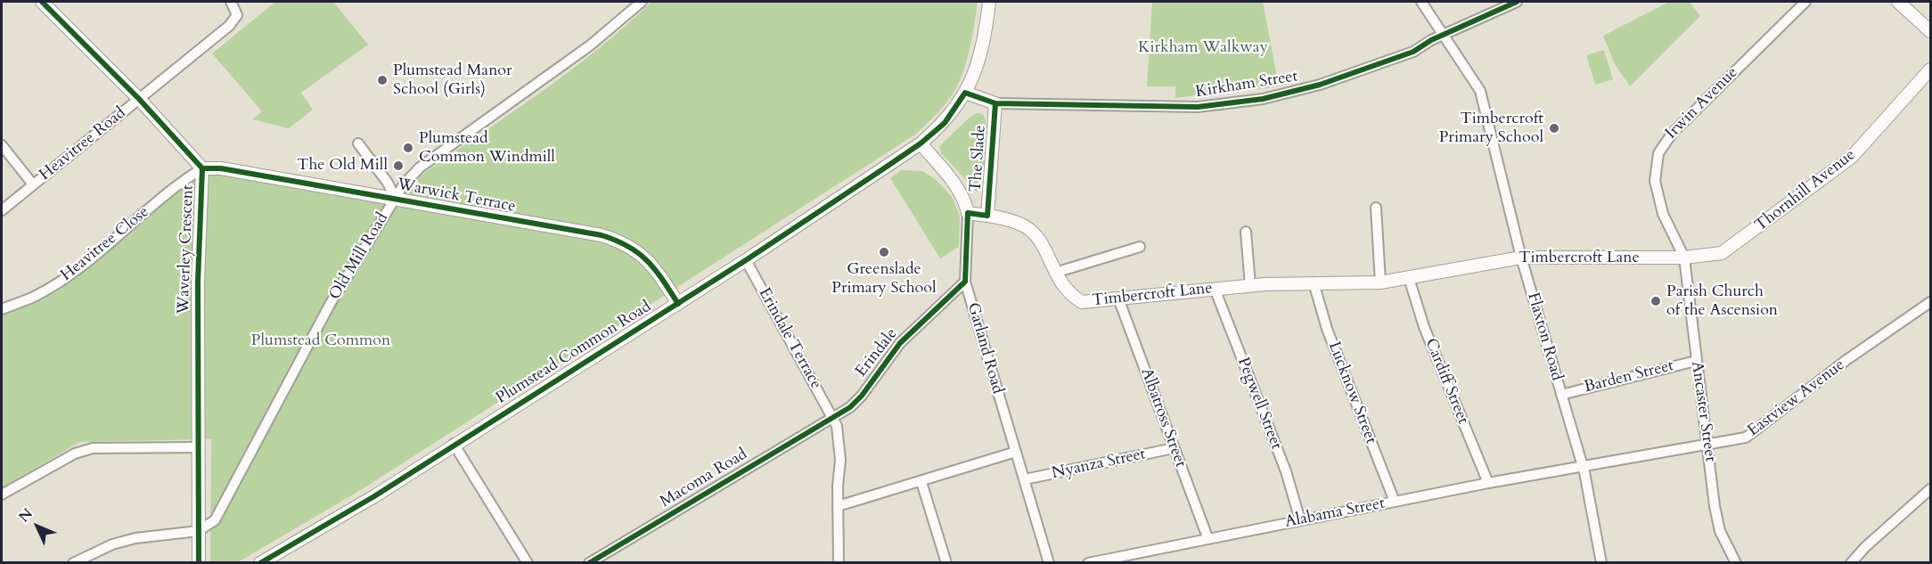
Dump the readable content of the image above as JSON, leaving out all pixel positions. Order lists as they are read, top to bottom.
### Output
{
  "streets": {
    "street": [
      "Kirkham Street",
      "Irwin Avenue",
      "Heavitree Road",
      "The Slade",
      "Thornhill Avenue",
      "Warwick Terrace",
      "Heavitree Close",
      "Waverley Crescent",
      "Old Mill Road",
      "Timbercroft Lane",
      "Flaxton Road",
      "Erindale Terrace",
      "Garland Road",
      "Plumstead Common Road",
      "Erindale",
      "Barden Street",
      "Cardiff Street",
      "Lucknow Street",
      "Eastview Avenue",
      "Pegwell Street",
      "Ancaster Street",
      "Albatross Street",
      "Nyanza Street",
      "Macoma Road",
      "Alabama Street"
    ]
  },
  "crossings": [
    ["Kirkham Street", "The Slade"],
    ["Kirkham Street", "Flaxton Road"],
    ["Kirkham Street", "Plumstead Common Road"],
    ["Irwin Avenue", "Thornhill Avenue"],
    ["Irwin Avenue", "Timbercroft Lane"],
    ["Irwin Avenue", "Ancaster Street"],
    ["Heavitree Road", "Waverley Crescent"],
    ["The Slade", "Timbercroft Lane"],
    ["Thornhill Avenue", "Timbercroft Lane"],
    ["Thornhill Avenue", "Ancaster Street"],
    ["Warwick Terrace", "Heavitree Close"],
    ["Warwick Terrace", "Waverley Crescent"],
    ["Warwick Terrace", "Old Mill Road"],
    ["Warwick Terrace", "Plumstead Common Road"],
    ["Heavitree Close", "Waverley Crescent"],
    ["Waverley Crescent", "Old Mill Road"],
    ["Timbercroft Lane", "Flaxton Road"],
    ["Timbercroft Lane", "Garland Road"],
    ["Timbercroft Lane", "Cardiff Street"],
    ["Timbercroft Lane", "Lucknow Street"],
    ["Timbercroft Lane", "Pegwell Street"],
    ["Timbercroft Lane", "Ancaster Street"],
    ["Timbercroft Lane", "Albatross Street"],
    ["Flaxton Road", "Barden Street"],
    ["Flaxton Road", "Eastview Avenue"],
    ["Flaxton Road", "Alabama Street"],
    ["Erindale Terrace", "Plumstead Common Road"],
    ["Erindale Terrace", "Erindale"],
    ["Erindale Terrace", "Macoma Road"],
    ["Garland Road", "Plumstead Common Road"],
    ["Garland Road", "Erindale"],
    ["Garland Road", "Nyanza Street"],
    ["Erindale", "Macoma Road"],
    ["Barden Street", "Ancaster Street"],
    ["Cardiff Street", "Alabama Street"],
    ["Lucknow Street", "Alabama Street"],
    ["Eastview Avenue", "Ancaster Street"],
    ["Eastview Avenue", "Alabama Street"],
    ["Pegwell Street", "Alabama Street"],
    ["Albatross Street", "Nyanza Street"],
    ["Albatross Street", "Alabama Street"]
  ],
  "parks": ["Kirkham Walkway", "Plumstead Common"],
  "places": [
    "Plumstead Manor School (Girls)",
    "Timbercroft Primary School",
    "Plumstead Common Windmill",
    "The Old Mill",
    "Greenslade Primary School",
    "Parish Church of the Ascension"
  ],
  "north": "top left"
}
